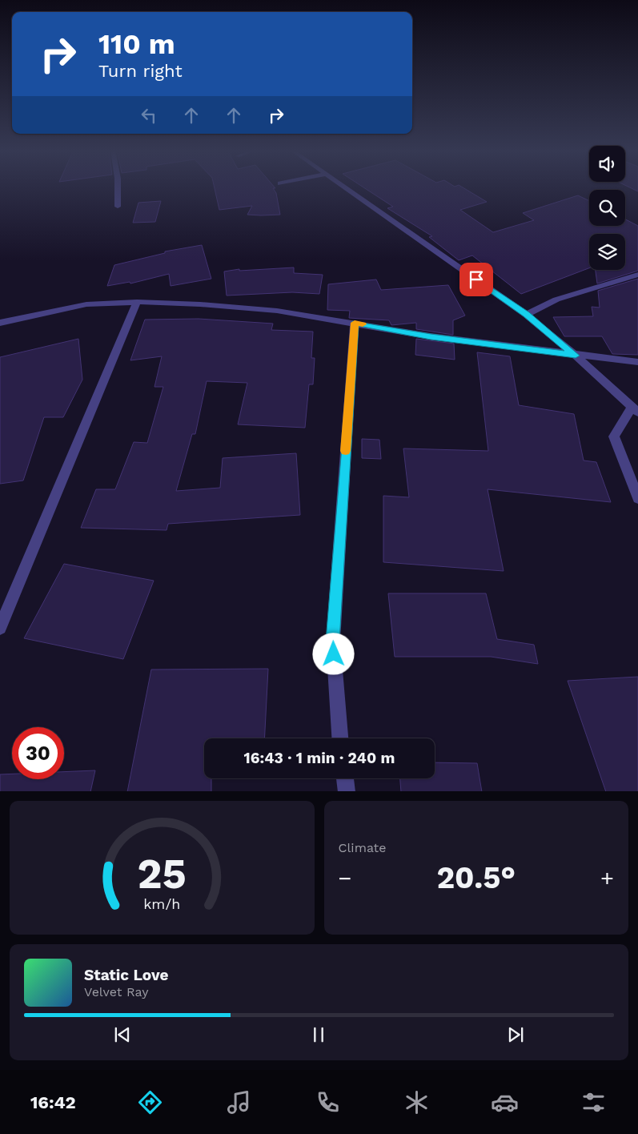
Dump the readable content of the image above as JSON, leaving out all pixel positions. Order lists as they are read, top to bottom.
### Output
{
  "page": {
    "turn": ["110 m", "Turn right"],
    "limit": "30",
    "trip": "16:43 · 1 min · 240 m",
    "tile": "Climate",
    "heat": ["−", "20.5°", "+"],
    "song": ["Static Love", "Velvet Ray"],
    "tabs": "16:42",
    "gauge": ["25", "km/h"]
  }
}
